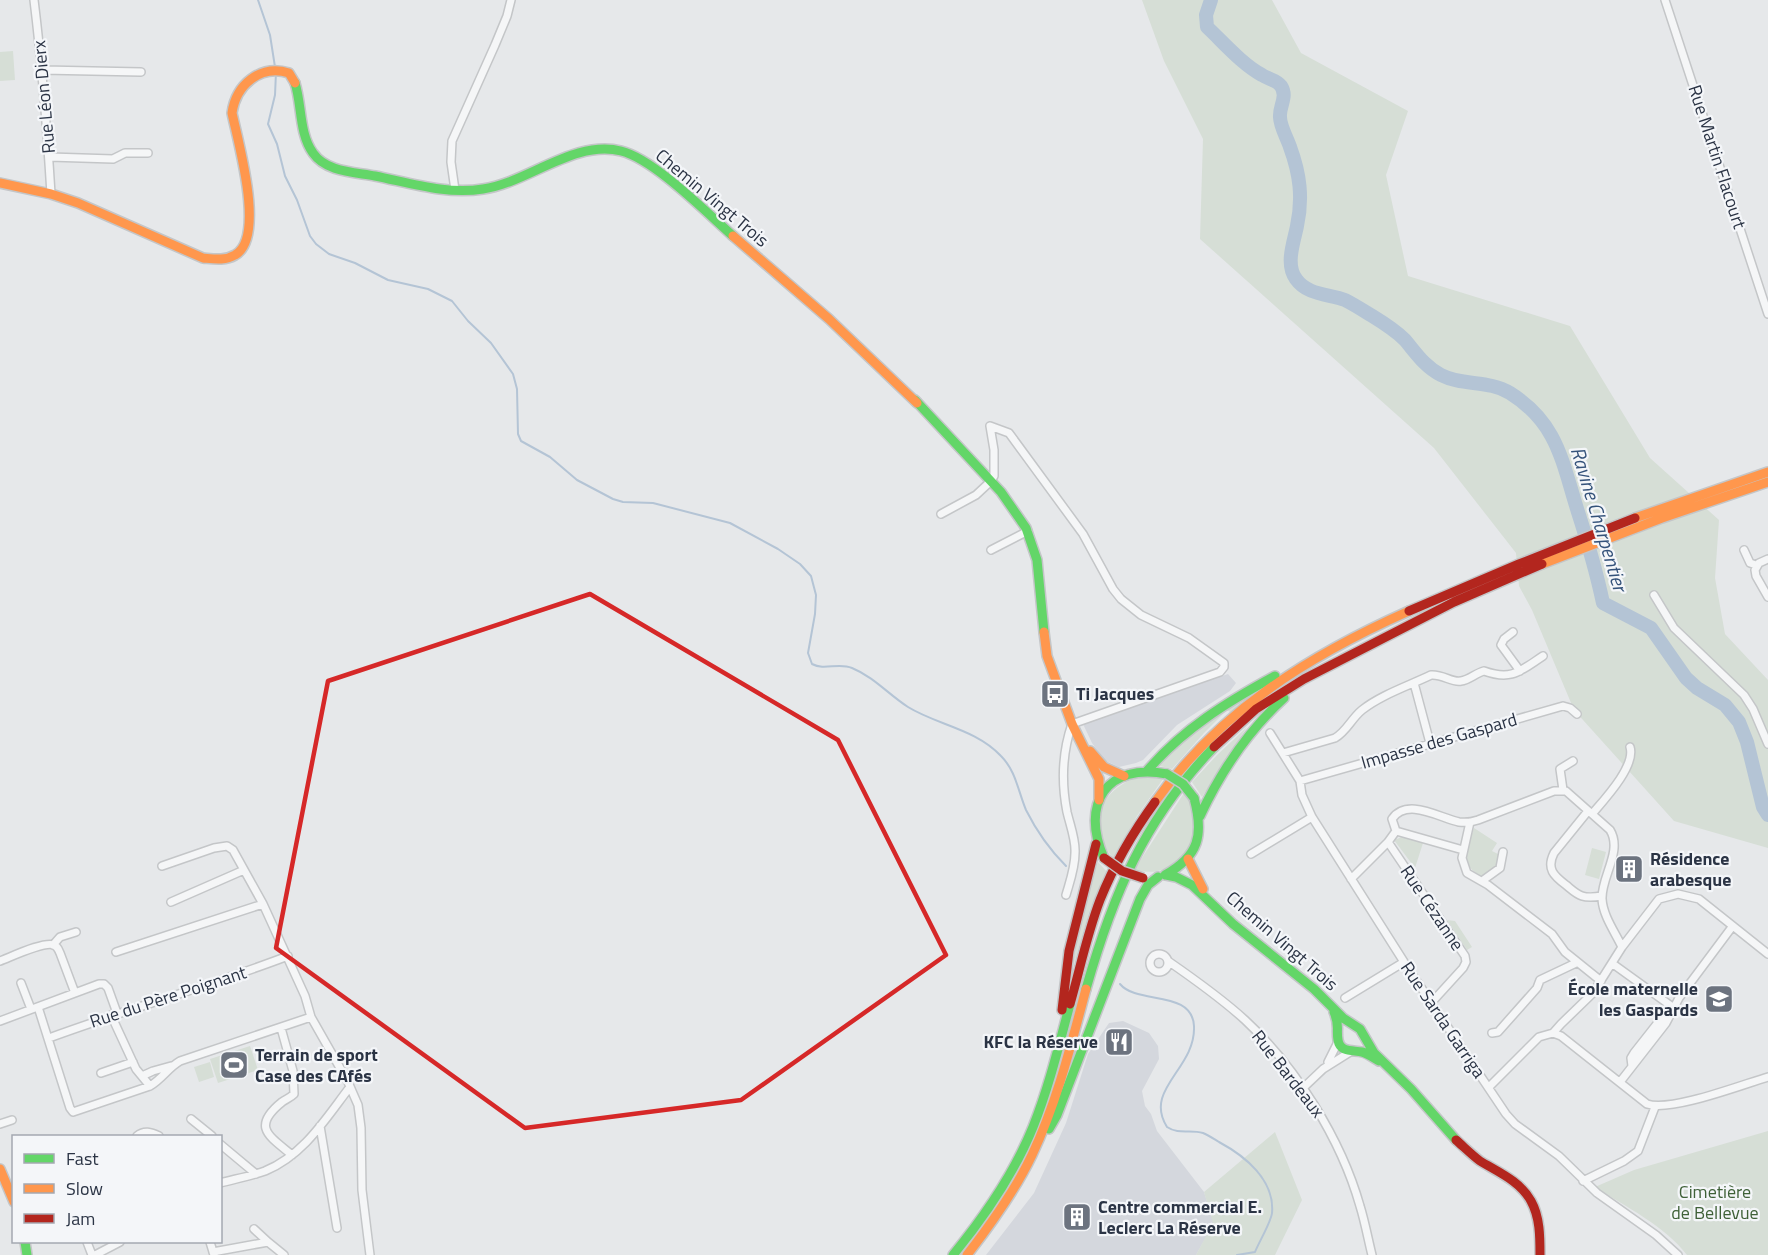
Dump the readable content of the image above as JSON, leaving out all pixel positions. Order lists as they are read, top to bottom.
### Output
{
  "streets": {
    "main road": ["Chemin Vingt Trois"],
    "street": [
      "Rue Léon Dierx",
      "Rue Martin Flacourt",
      "Impasse des Gaspard",
      "Rue Cézanne",
      "Rue du Père Poignant",
      "Rue Sarda Garriga",
      "Rue Bardeaux"
    ]
  },
  "crossings": [
    ["Rue Léon Dierx", "Chemin Vingt Trois"],
    ["Impasse des Gaspard", "Rue Sarda Garriga"],
    ["Rue Cézanne", "Rue Sarda Garriga"]
  ],
  "water": ["Ravine Charpentier"],
  "parks": ["Cimetière de Bellevue"],
  "places": {
    "bus stop": ["Ti Jacques"],
    "building": ["Résidence arabesque", "Centre commercial E. Leclerc La Réserve"],
    "school or university": ["École maternelle les Gaspards"],
    "restaurant": ["KFC la Réserve"],
    "sports": ["Terrain de sport Case des CAfés"]
  },
  "legend": ["Fast", "Slow", "Jam"]
}
